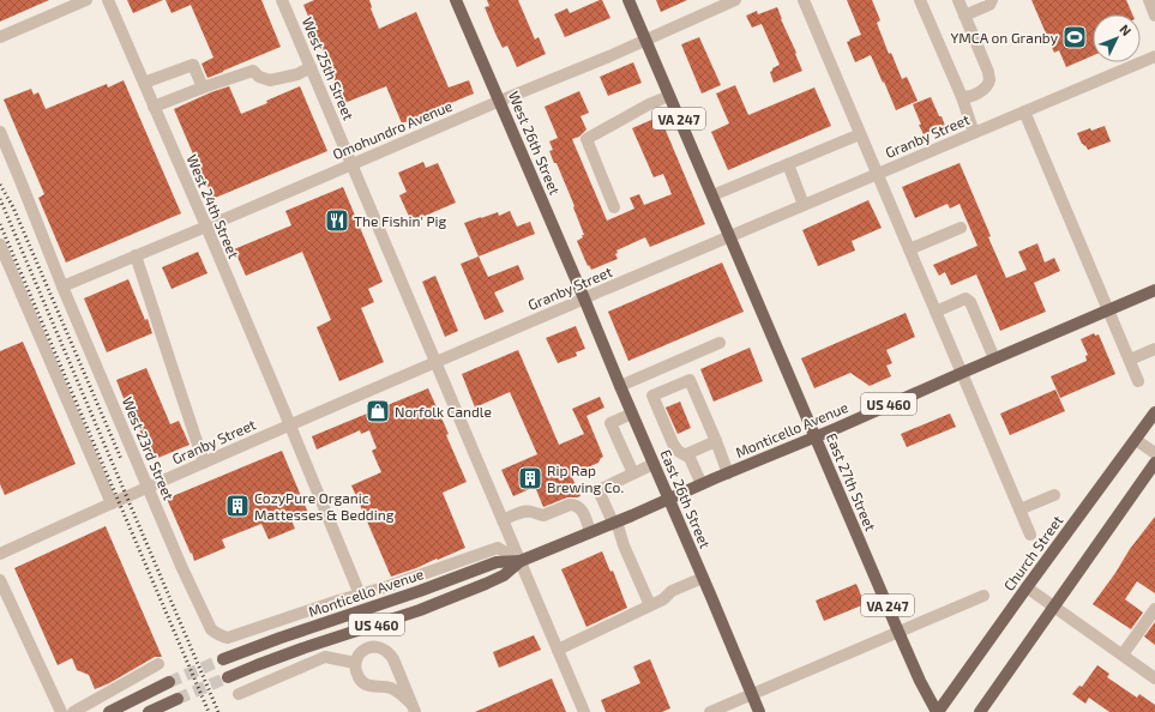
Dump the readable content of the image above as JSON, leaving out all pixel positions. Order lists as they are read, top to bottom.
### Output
{
  "streets": {
    "main road": [
      "VA 247",
      "West 26th Street",
      "US 460",
      "Monticello Avenue",
      "East 27th Street",
      "East 26th Street",
      "Church Street"
    ],
    "street": [
      "West 25th Street",
      "Omohundro Avenue",
      "Granby Street",
      "West 24th Street",
      "West 23rd Street"
    ]
  },
  "crossings": [
    ["West 25th Street", "Omohundro Avenue"],
    ["West 25th Street", "Granby Street"],
    ["West 25th Street", "Monticello Avenue"],
    ["West 25th Street", "West 23rd Street"],
    ["VA 247", "Omohundro Avenue"],
    ["VA 247", "Granby Street"],
    ["VA 247", "East 27th Street"],
    ["Omohundro Avenue", "West 26th Street"],
    ["Omohundro Avenue", "West 24th Street"],
    ["Omohundro Avenue", "West 23rd Street"],
    ["Granby Street", "West 26th Street"],
    ["Granby Street", "West 24th Street"],
    ["Granby Street", "West 23rd Street"],
    ["Granby Street", "East 27th Street"],
    ["Granby Street", "East 26th Street"],
    ["West 26th Street", "East 26th Street"],
    ["West 24th Street", "West 23rd Street"],
    ["Monticello Avenue", "West 23rd Street"],
    ["Monticello Avenue", "East 27th Street"],
    ["Monticello Avenue", "East 26th Street"],
    ["East 27th Street", "Church Street"]
  ],
  "places": {
    "sports": ["YMCA on Granby"],
    "restaurant": ["The Fishin' Pig"],
    "shop": ["Norfolk Candle"],
    "building": ["Rip Rap Brewing Co.", "CozyPure Organic Mattesses & Bedding"]
  },
  "north": "top right"
}
